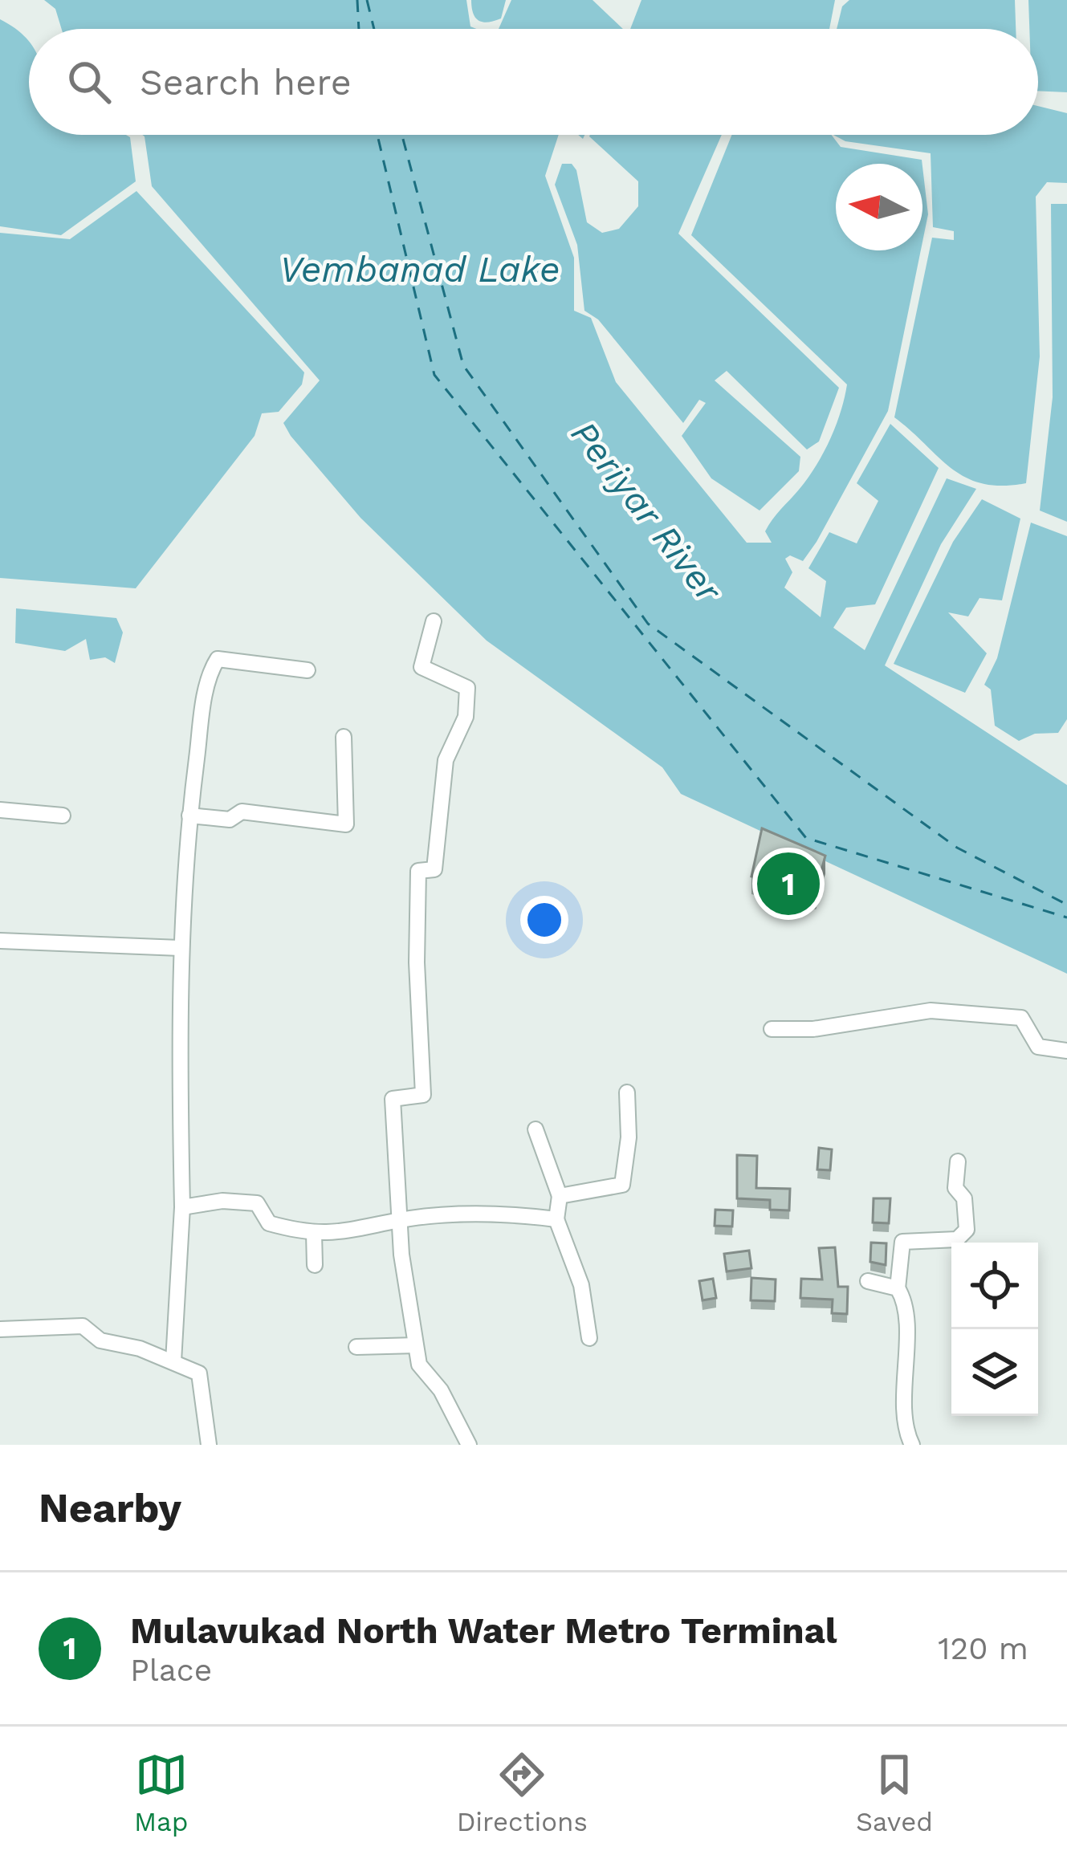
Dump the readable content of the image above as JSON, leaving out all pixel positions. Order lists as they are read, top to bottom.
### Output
{
  "water": ["Vembanad Lake", "Periyar River"],
  "north": "left",
  "page": {
    "search": "Search here",
    "pins": "1",
    "heading": "Nearby",
    "list": [
      {
        "mark": "1",
        "name": "Mulavukad North Water Metro Terminal",
        "note": "Place",
        "value": "120 m"
      }
    ],
    "nav": ["Map", "Directions", "Saved"]
  }
}
